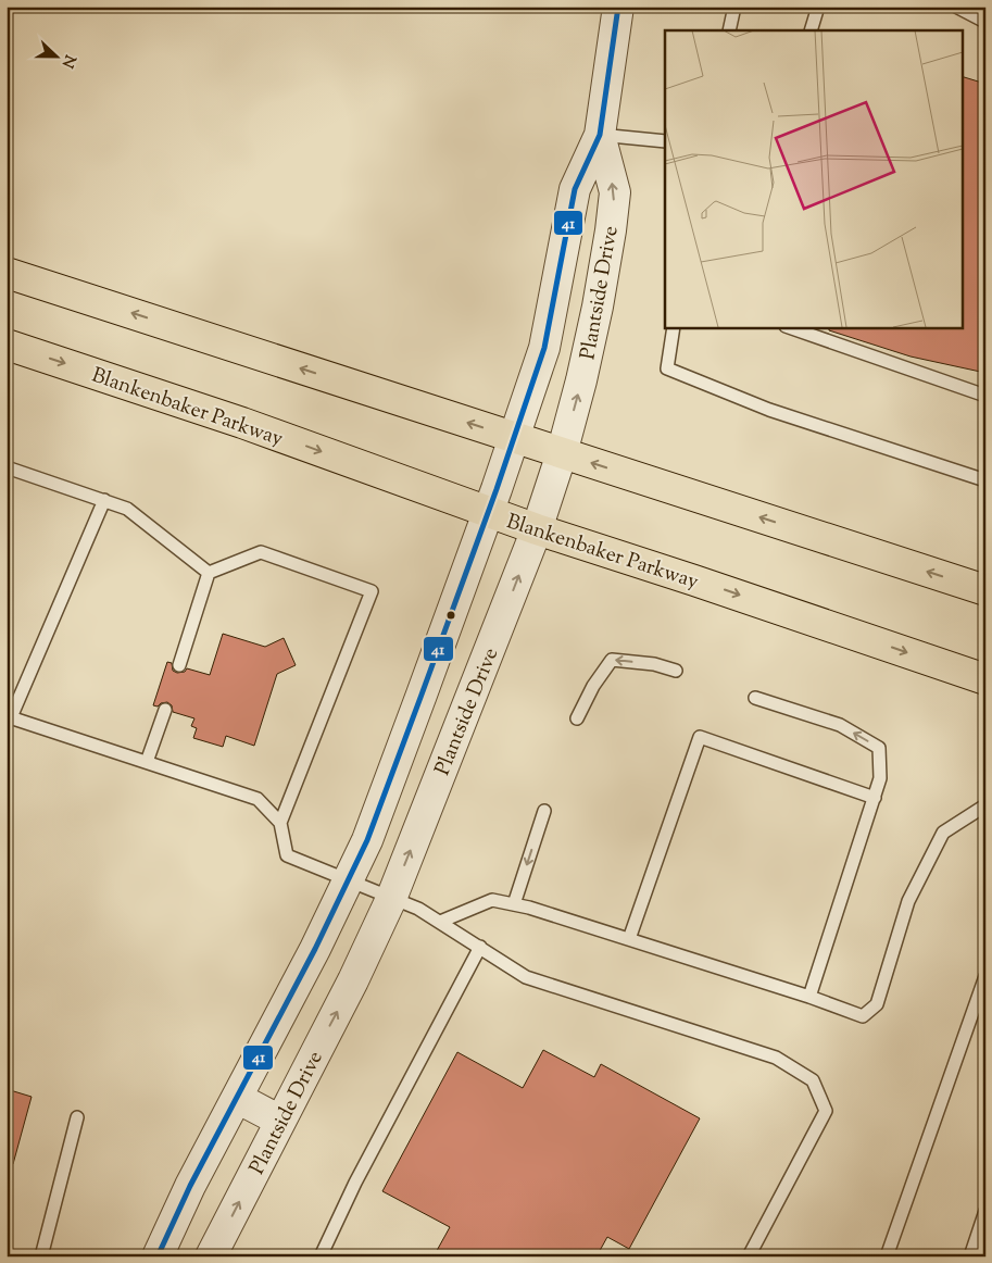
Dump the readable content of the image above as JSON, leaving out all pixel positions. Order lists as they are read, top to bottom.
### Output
{
  "streets": {
    "main road": ["Blankenbaker Parkway"],
    "street": ["Plantside Drive"]
  },
  "crossings": [
    ["Plantside Drive", "Blankenbaker Parkway"]
  ],
  "lines": ["transit line 41"],
  "north": "right"
}
